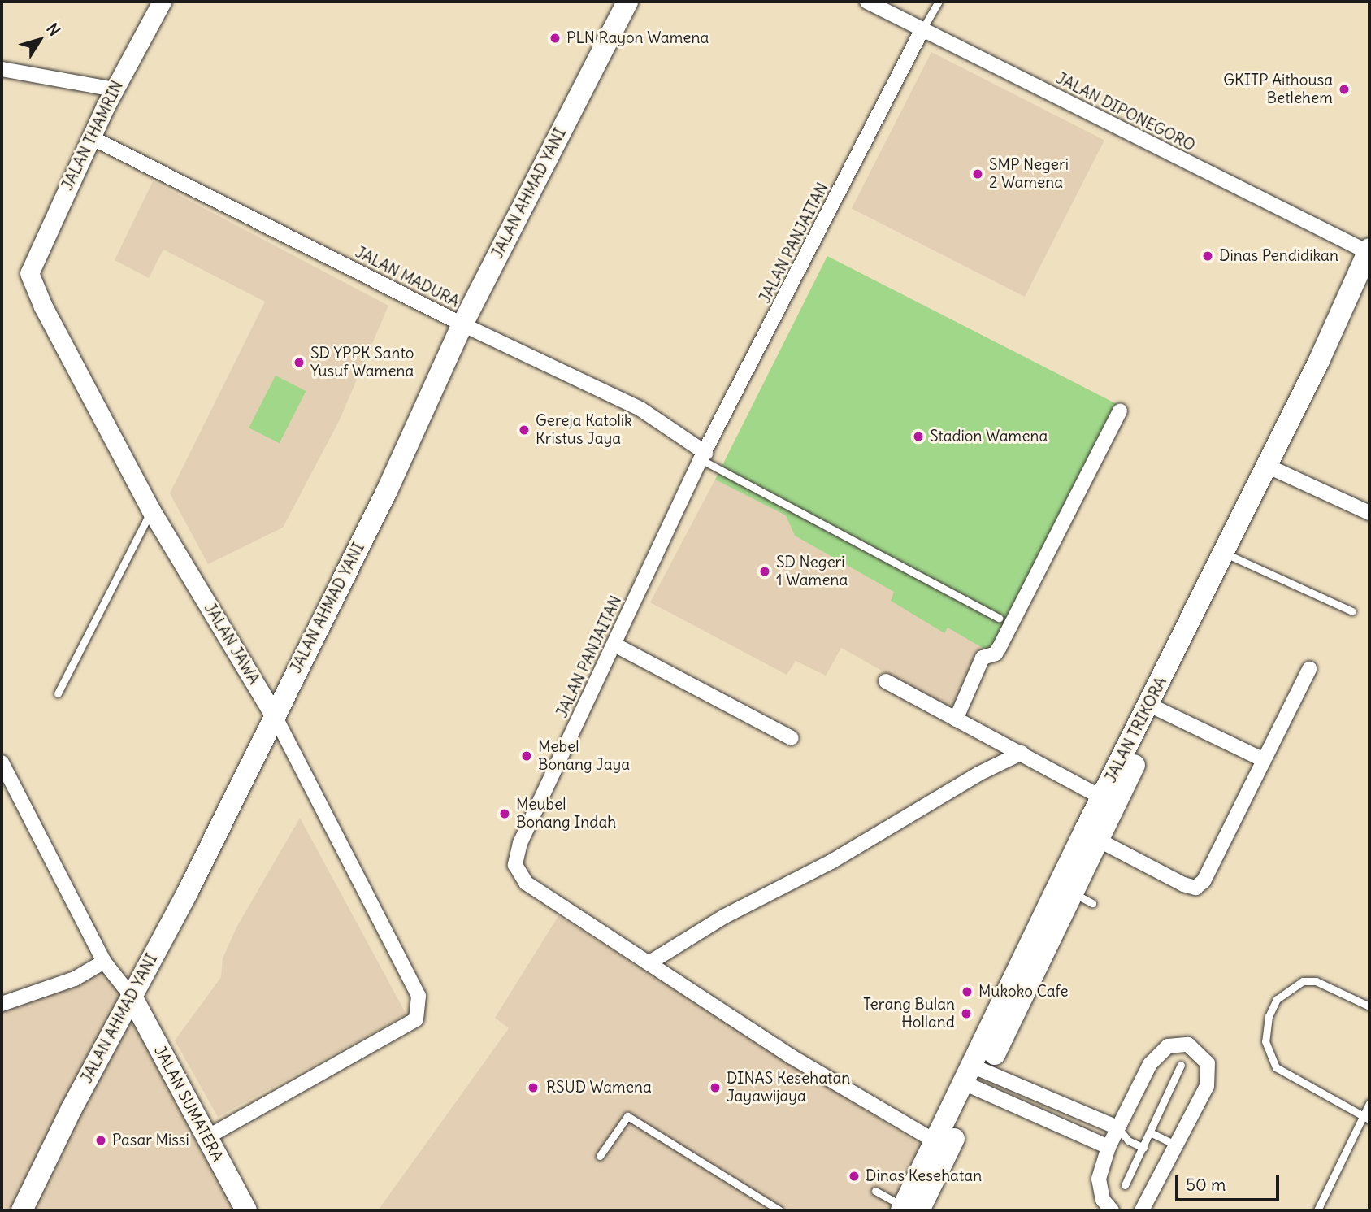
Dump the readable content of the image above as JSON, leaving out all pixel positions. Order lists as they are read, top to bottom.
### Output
{
  "streets": {
    "main road": ["JALAN AHMAD YANI", "JALAN TRIKORA", "JALAN SUMATERA"],
    "street": [
      "JALAN DIPONEGORO",
      "JALAN THAMRIN",
      "JALAN PANJAITAN",
      "JALAN MADURA",
      "JALAN JAWA"
    ]
  },
  "crossings": [
    ["JALAN DIPONEGORO", "JALAN PANJAITAN"],
    ["JALAN DIPONEGORO", "JALAN TRIKORA"],
    ["JALAN THAMRIN", "JALAN MADURA"],
    ["JALAN THAMRIN", "JALAN JAWA"],
    ["JALAN AHMAD YANI", "JALAN MADURA"],
    ["JALAN AHMAD YANI", "JALAN JAWA"],
    ["JALAN AHMAD YANI", "JALAN SUMATERA"],
    ["JALAN PANJAITAN", "JALAN MADURA"],
    ["JALAN PANJAITAN", "JALAN TRIKORA"],
    ["JALAN JAWA", "JALAN SUMATERA"]
  ],
  "places": [
    "PLN Rayon Wamena",
    "GKITP Aithousa Betlehem",
    "SMP Negeri 2 Wamena",
    "Dinas Pendidikan",
    "SD YPPK Santo Yusuf Wamena",
    "Gereja Katolik Kristus Jaya",
    "Stadion Wamena",
    "SD Negeri 1 Wamena",
    "Mebel Bonang Jaya",
    "Meubel Bonang Indah",
    "Mukoko Cafe",
    "Terang Bulan Holland",
    "RSUD Wamena",
    "DINAS Kesehatan Jayawijaya",
    "Pasar Missi",
    "Dinas Kesehatan"
  ],
  "scale_bar": "50 m",
  "north": "top right"
}
